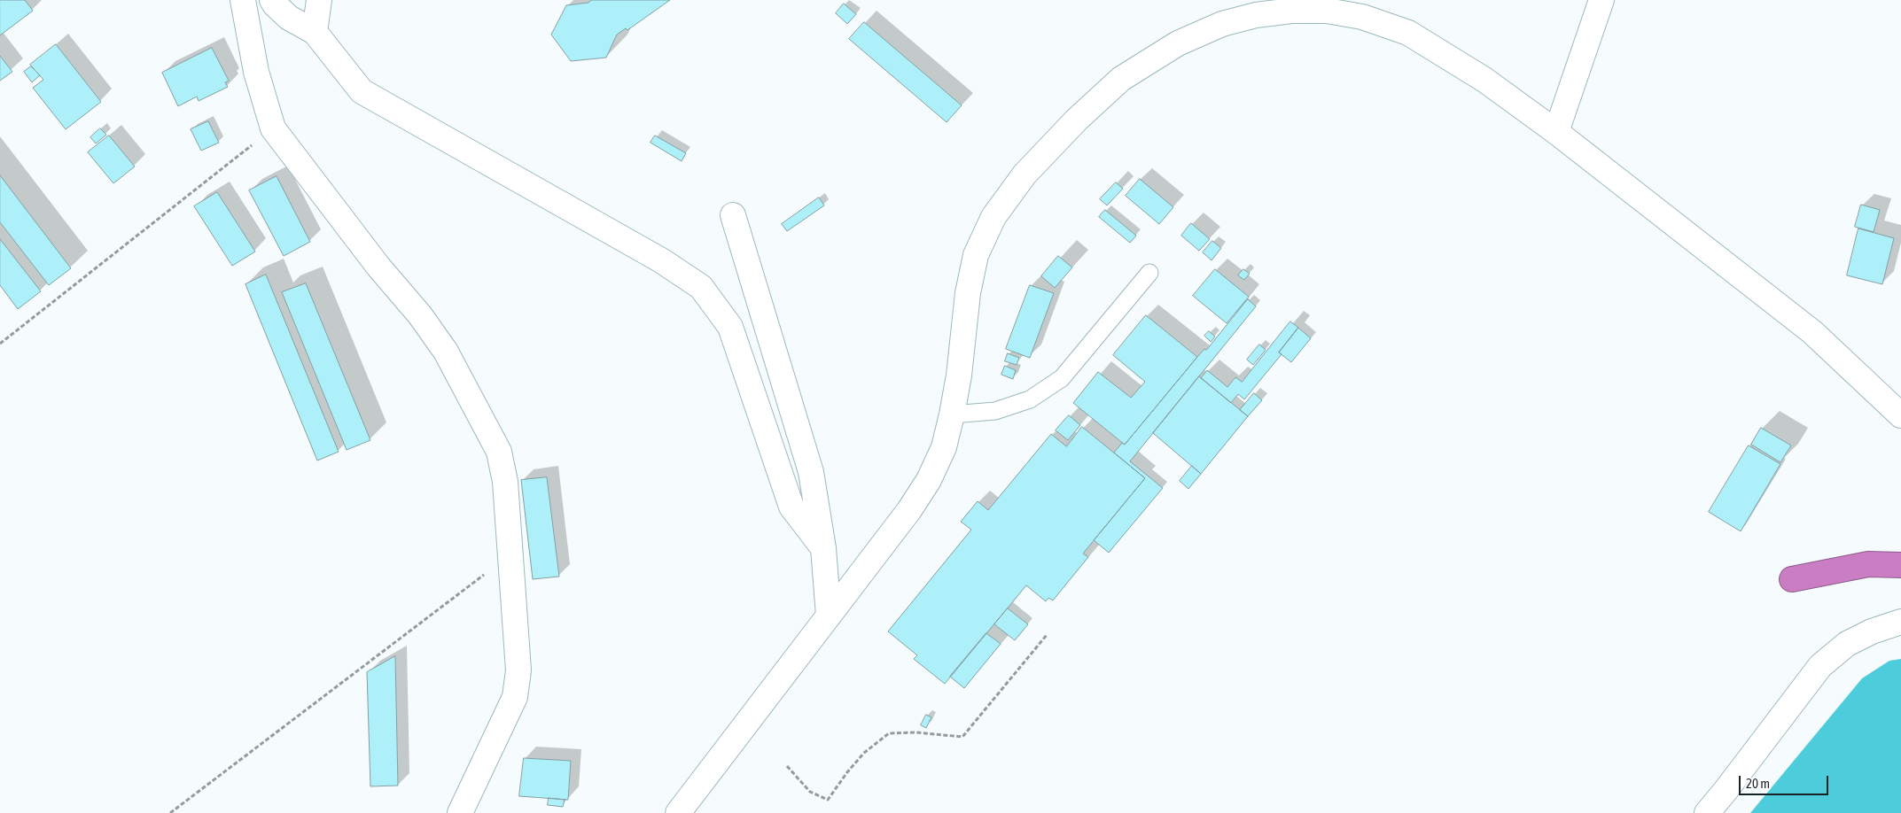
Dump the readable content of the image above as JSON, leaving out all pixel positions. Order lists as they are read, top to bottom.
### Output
{
  "scale_bar": "20 m"
}
